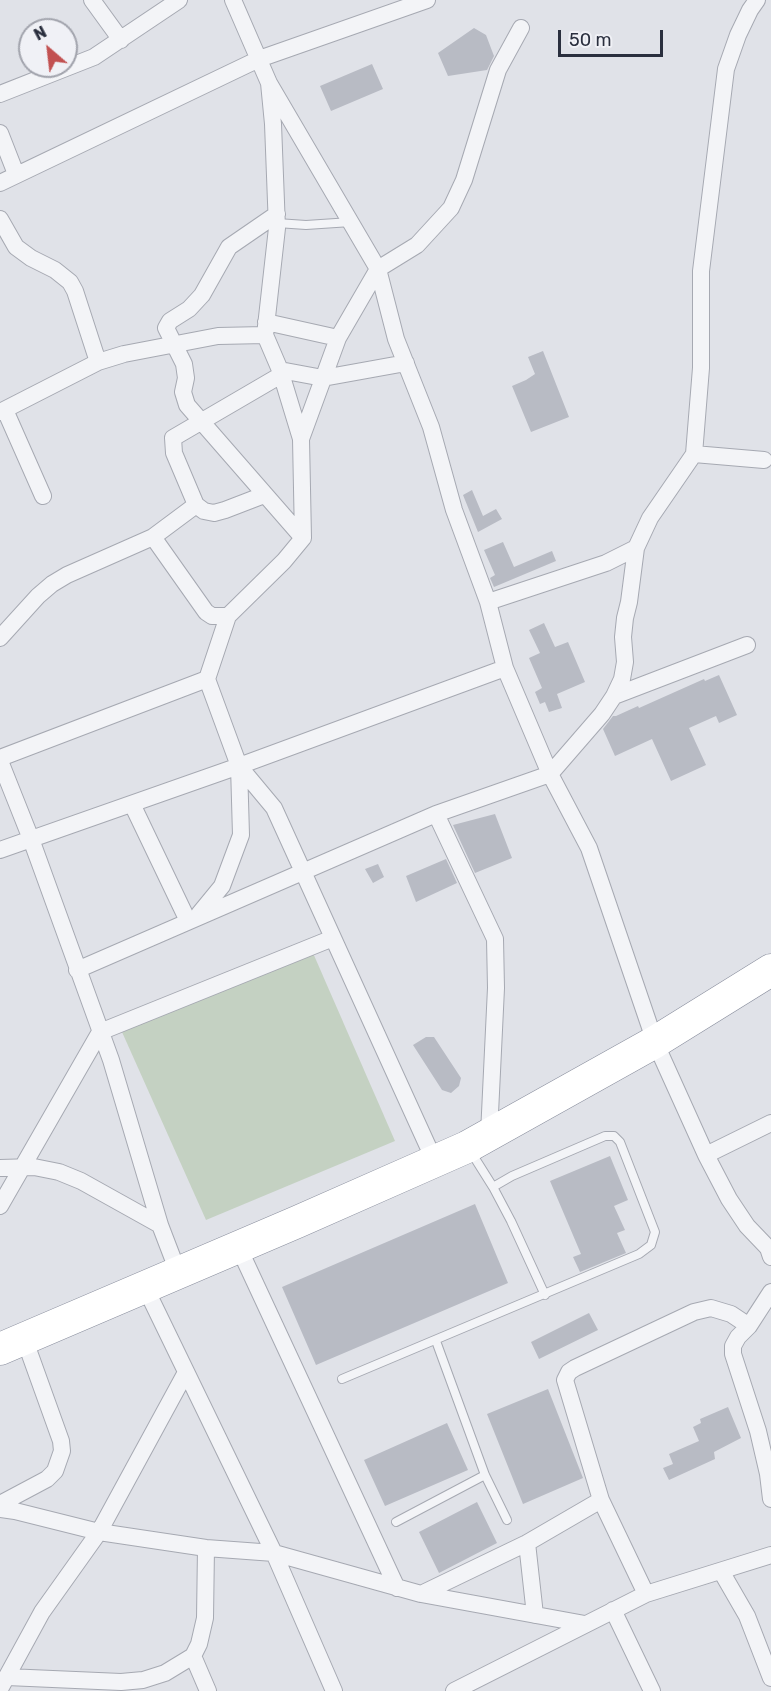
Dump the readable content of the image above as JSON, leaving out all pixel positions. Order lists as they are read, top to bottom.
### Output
{
  "scale_bar": "50 m",
  "north": "top left"
}
